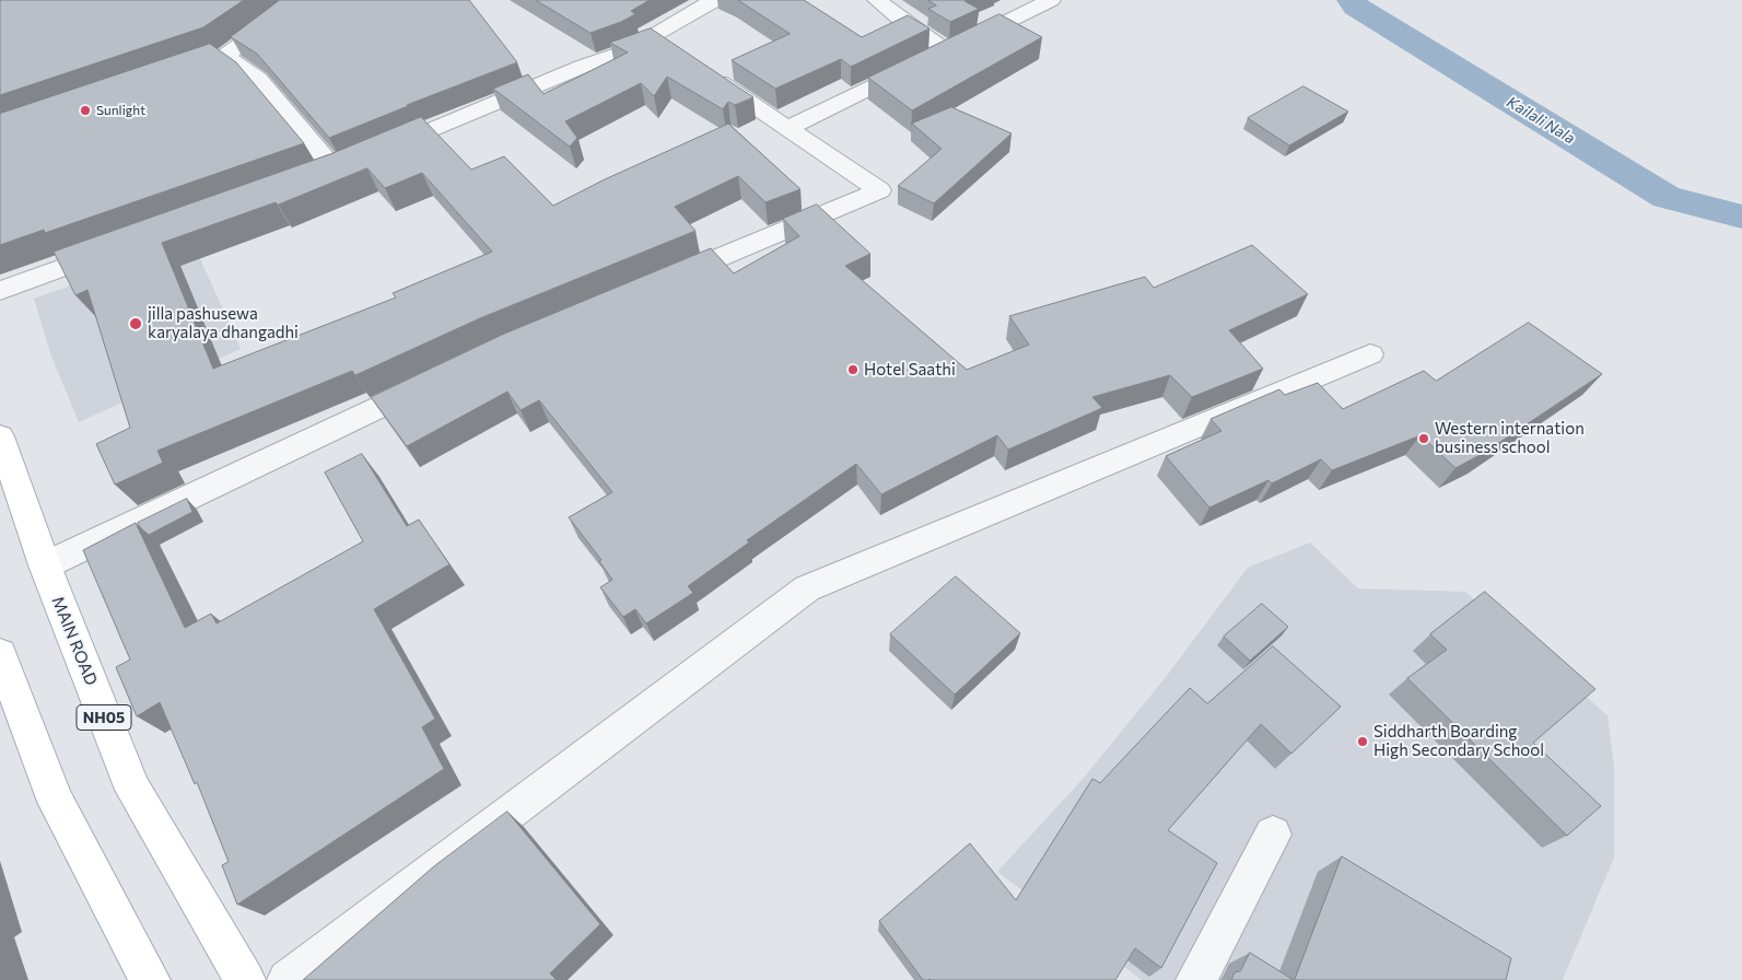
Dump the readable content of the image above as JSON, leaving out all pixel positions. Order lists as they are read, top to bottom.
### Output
{
  "streets": {
    "main road": ["MAIN ROAD", "NH05"]
  },
  "water": ["Kailali Nala"],
  "places": [
    "Sunlight",
    "jilla pashusewa karyalaya dhangadhi",
    "Hotel Saathi",
    "Western internation business school",
    "Siddharth Boarding High Secondary School"
  ]
}
